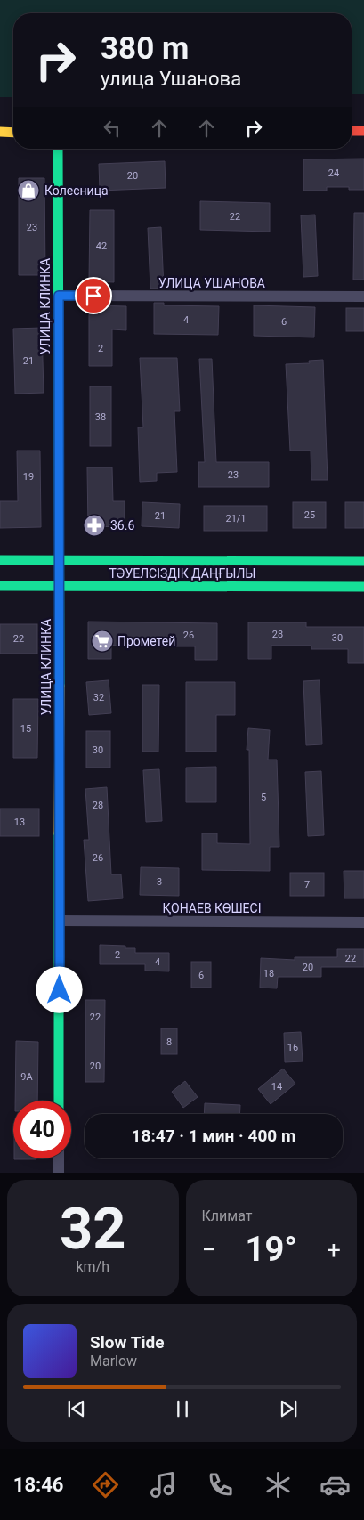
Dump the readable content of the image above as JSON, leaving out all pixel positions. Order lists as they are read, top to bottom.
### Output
{
  "streets": {
    "street": [
      "УЛИЦА УШАНОВА",
      "УЛИЦА КЛИНКА",
      "ТӘУЕЛСІЗДІК ДАҢҒЫЛЫ",
      "ҚОНАЕВ КӨШЕСІ"
    ]
  },
  "crossings": [
    ["УЛИЦА УШАНОВА", "УЛИЦА КЛИНКА"],
    ["УЛИЦА КЛИНКА", "ТӘУЕЛСІЗДІК ДАҢҒЫЛЫ"],
    ["УЛИЦА КЛИНКА", "ҚОНАЕВ КӨШЕСІ"]
  ],
  "places": {
    "shop": ["Колесница"],
    "pharmacy": ["36.6"],
    "supermarket": ["Прометей"]
  },
  "house_numbers": [
    "24",
    "20",
    "22",
    "23",
    "42",
    "4",
    "6",
    "2",
    "21",
    "38",
    "23",
    "19",
    "25",
    "21",
    "21/1",
    "28",
    "26",
    "30",
    "22",
    "32",
    "15",
    "30",
    "5",
    "28",
    "13",
    "26",
    "3",
    "7",
    "2",
    "22",
    "4",
    "20",
    "18",
    "6",
    "22",
    "8",
    "16",
    "20",
    "9А",
    "14"
  ],
  "page": {
    "turn": ["380 m", "улица Ушанова"],
    "limit": "40",
    "trip": "18:47 · 1 мин · 400 m",
    "tile": [
      ["32", "km/h"],
      "Климат"
    ],
    "heat": ["−", "19°", "+"],
    "song": ["Slow Tide", "Marlow"],
    "tabs": "18:46"
  }
}
